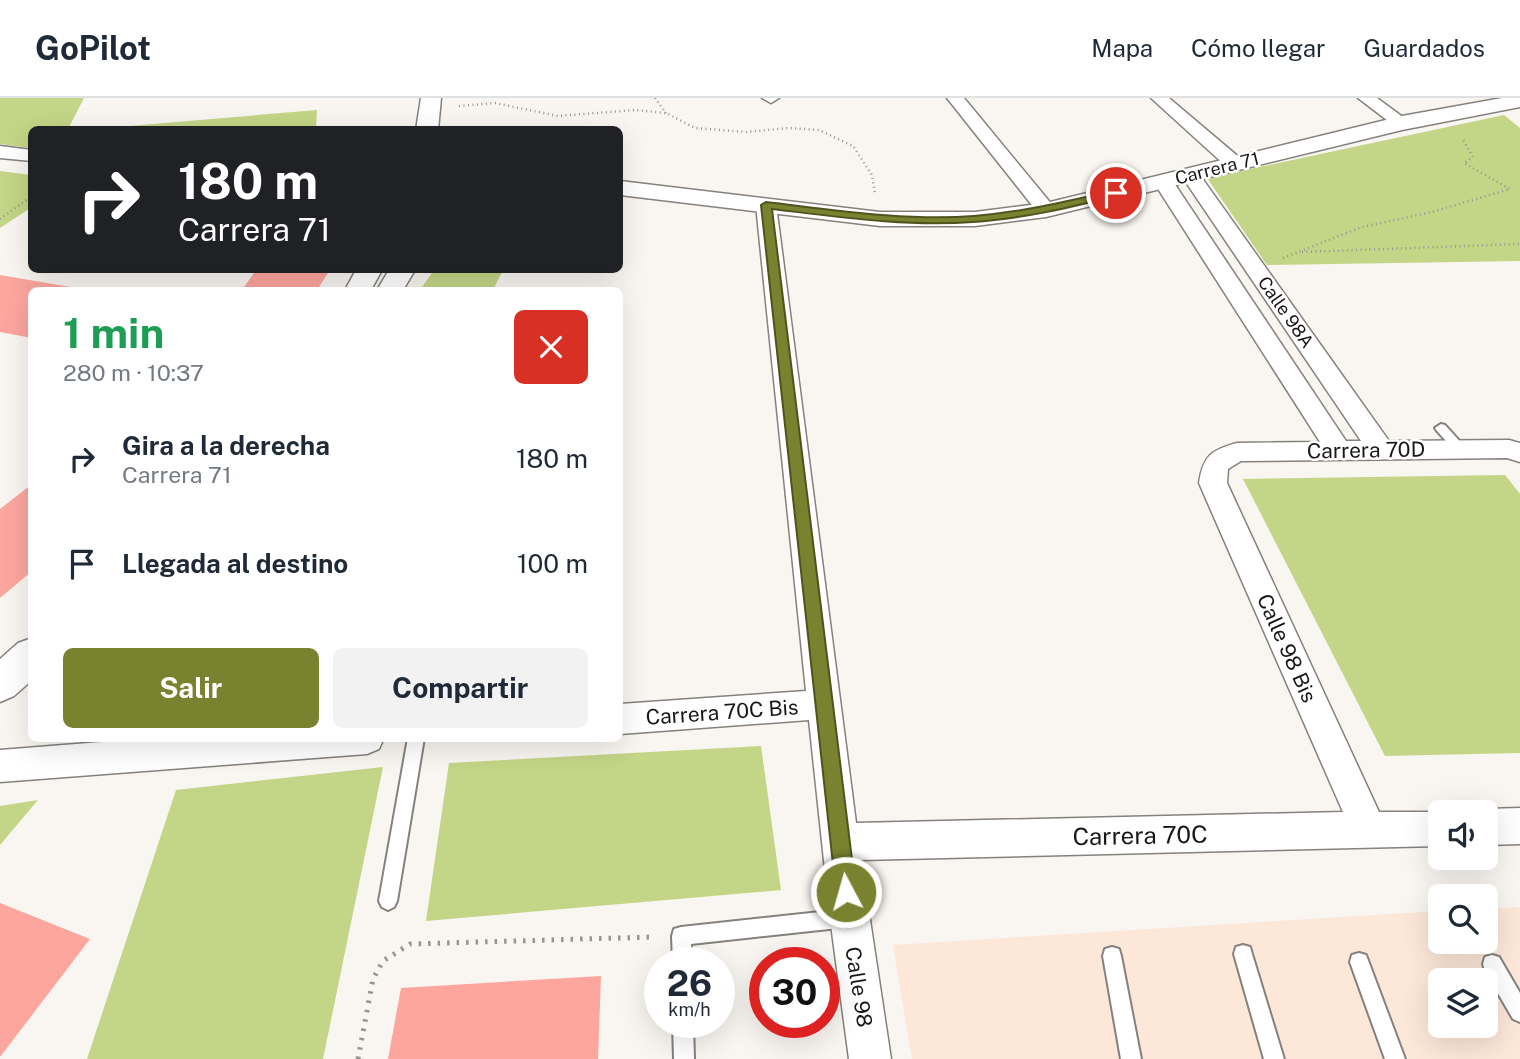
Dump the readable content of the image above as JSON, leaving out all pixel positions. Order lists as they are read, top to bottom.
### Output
{
  "streets": {
    "street": [
      "Carrera 71",
      "Calle 98A",
      "Carrera 70D",
      "Calle 98 Bis",
      "Carrera 70C Bis",
      "Carrera 70C",
      "Calle 98"
    ]
  },
  "crossings": [
    ["Carrera 71", "Calle 98A"],
    ["Carrera 71", "Calle 98"],
    ["Calle 98A", "Carrera 70D"],
    ["Carrera 70D", "Calle 98 Bis"],
    ["Calle 98 Bis", "Carrera 70C"],
    ["Carrera 70C Bis", "Calle 98"],
    ["Carrera 70C", "Calle 98"]
  ],
  "page": {
    "header": "GoPilot",
    "nav": ["Mapa", "Cómo llegar", "Guardados"],
    "turn": ["180 m", "Carrera 71"],
    "heading": ["1 min", "280 m · 10:37"],
    "list": [
      {
        "name": "Gira a la derecha",
        "note": "Carrera 71",
        "value": "180 m"
      },
      {
        "name": "Llegada al destino",
        "value": "100 m"
      }
    ],
    "buttons": ["Salir", "Compartir"],
    "speed": "26 km/h",
    "limit": "30"
  }
}
